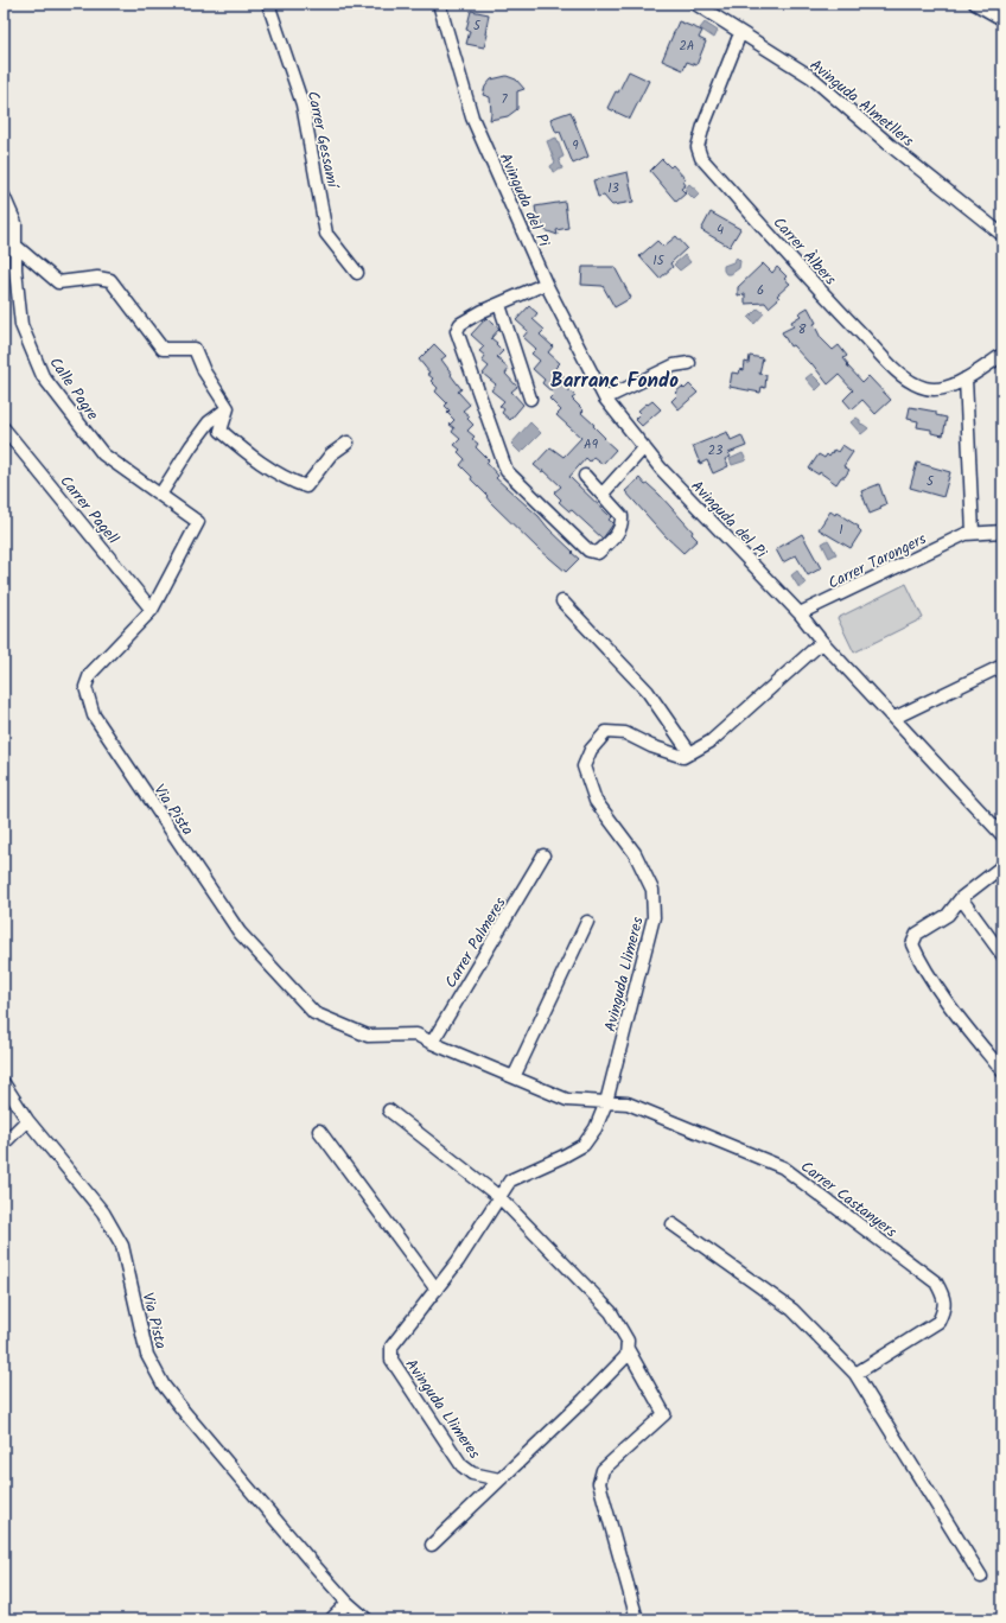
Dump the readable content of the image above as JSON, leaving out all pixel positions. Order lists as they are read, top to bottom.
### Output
{
  "streets": {
    "street": [
      "Avinguda Almetllers",
      "Carrer Gessamí",
      "Avinguda del Pi",
      "Carrer Àlbers",
      "Calle Pagre",
      "Carrer Pagell",
      "Carrer Tarongers",
      "Via Pista",
      "Carrer Palmeres",
      "Avinguda Llimeres",
      "Carrer Castanyers"
    ]
  },
  "crossings": [
    ["Avinguda Almetllers", "Carrer Àlbers"],
    ["Avinguda del Pi", "Carrer Tarongers"],
    ["Calle Pagre", "Via Pista"],
    ["Carrer Pagell", "Via Pista"],
    ["Via Pista", "Carrer Palmeres"],
    ["Avinguda Llimeres", "Carrer Castanyers"]
  ],
  "districts": ["Barranc Fondo"],
  "house_numbers": [
    "5",
    "2A",
    "7",
    "9",
    "13",
    "4",
    "15",
    "6",
    "8",
    "A9",
    "23",
    "5",
    "1"
  ]
}
